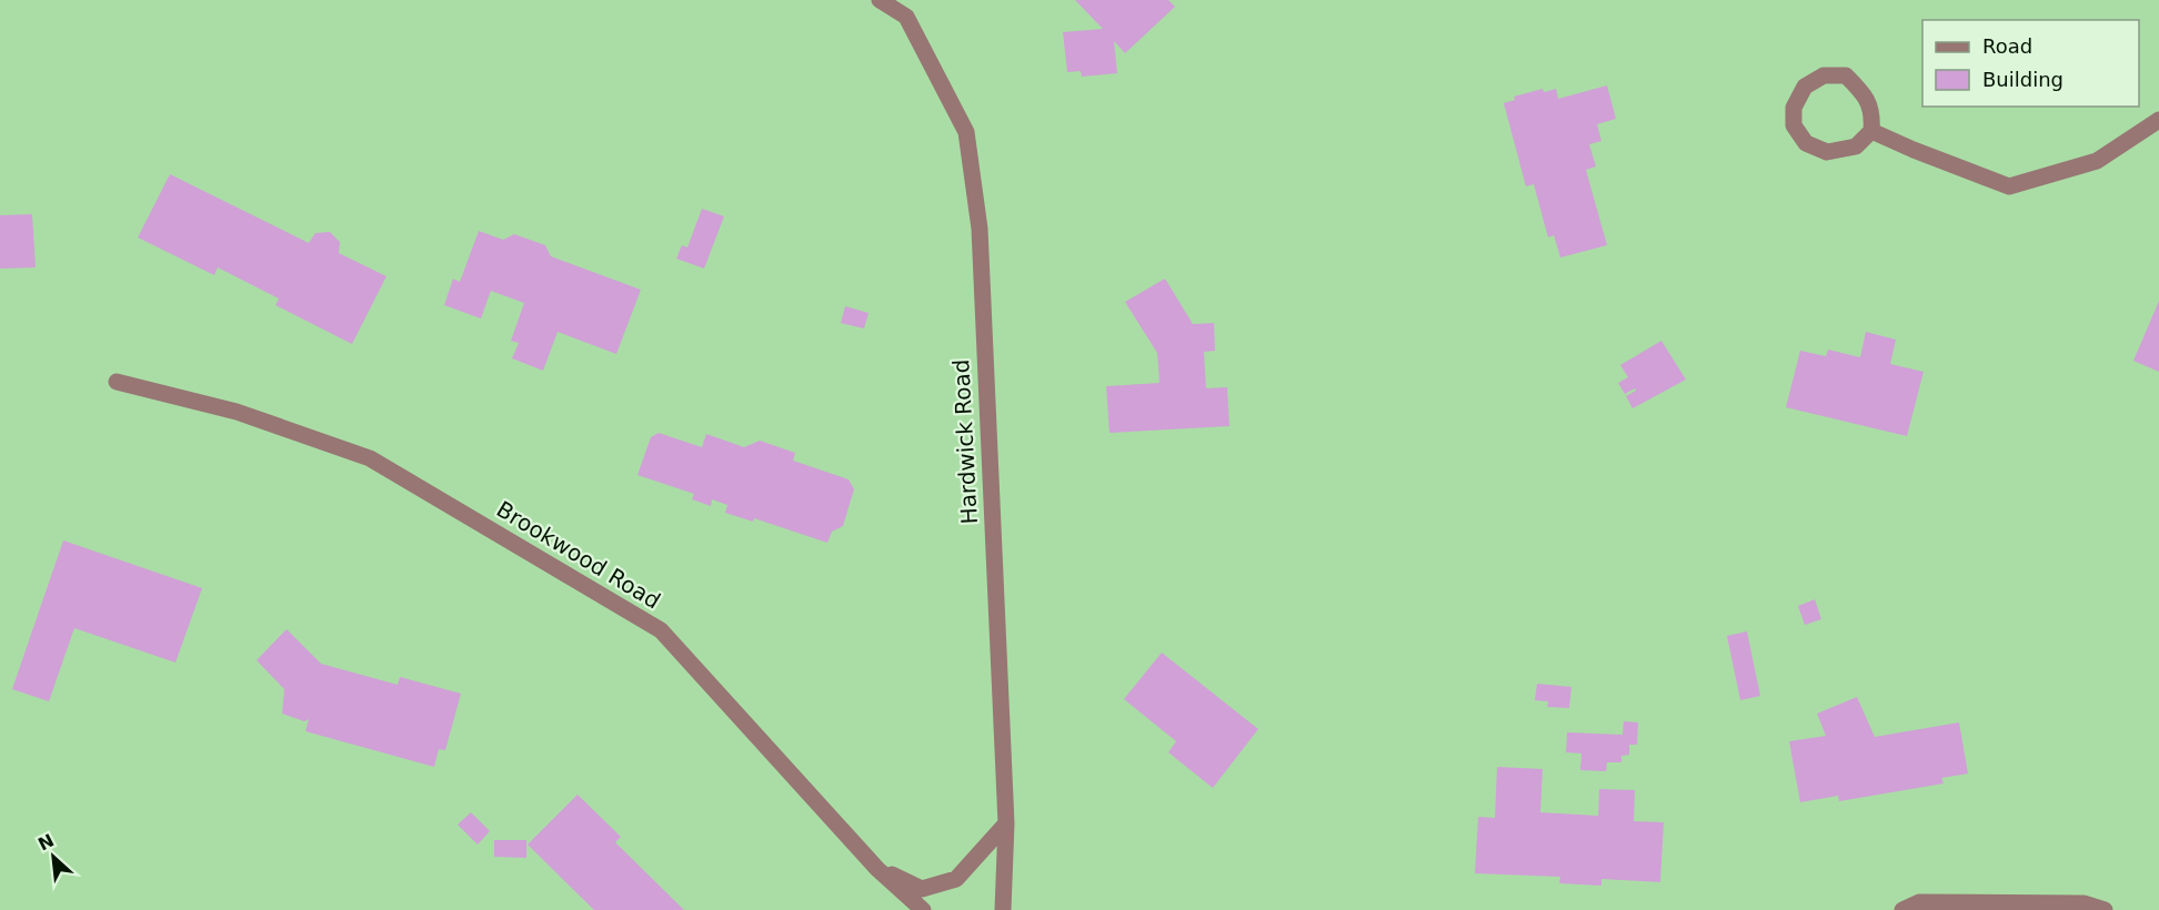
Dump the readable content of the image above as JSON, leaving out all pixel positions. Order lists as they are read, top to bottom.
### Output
{
  "streets": {
    "street": ["Hardwick Road", "Brookwood Road"]
  },
  "legend": ["Road", "Building"],
  "north": "top left"
}
